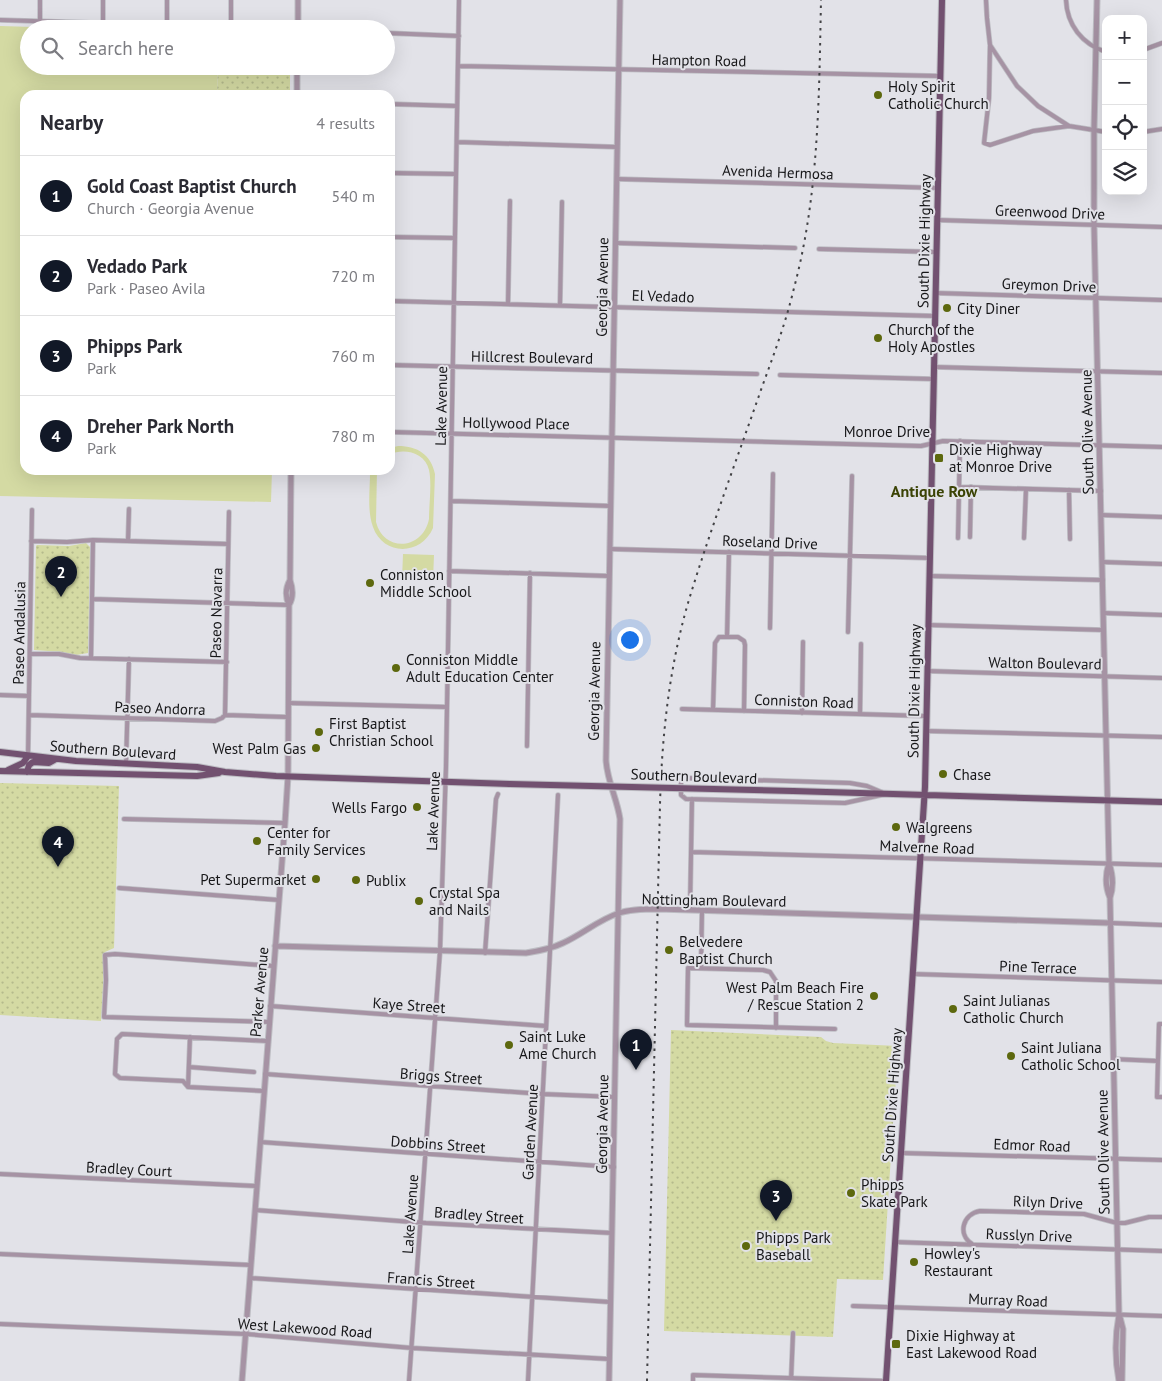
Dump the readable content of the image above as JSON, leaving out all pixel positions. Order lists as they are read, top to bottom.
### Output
{
  "streets": {
    "main road": ["South Dixie Highway", "Southern Boulevard"],
    "street": [
      "Hampton Road",
      "Avenida Hermosa",
      "Greenwood Drive",
      "Greymon Drive",
      "Georgia Avenue",
      "El Vedado",
      "Hillcrest Boulevard",
      "Lake Avenue",
      "Hollywood Place",
      "Monroe Drive",
      "South Olive Avenue",
      "Roseland Drive",
      "Paseo Navarra",
      "Paseo Andalusia",
      "Walton Boulevard",
      "Conniston Road",
      "Paseo Andorra",
      "Malverne Road",
      "Nottingham Boulevard",
      "Pine Terrace",
      "Parker Avenue",
      "Kaye Street",
      "Briggs Street",
      "Garden Avenue",
      "Dobbins Street",
      "Edmor Road",
      "Bradley Court",
      "Rilyn Drive",
      "Bradley Street",
      "Russlyn Drive",
      "Francis Street",
      "Murray Road",
      "West Lakewood Road"
    ]
  },
  "crossings": [
    ["Hampton Road", "South Dixie Highway"],
    ["Hampton Road", "Georgia Avenue"],
    ["Hampton Road", "Lake Avenue"],
    ["Avenida Hermosa", "South Dixie Highway"],
    ["Avenida Hermosa", "Georgia Avenue"],
    ["Greenwood Drive", "South Dixie Highway"],
    ["Greenwood Drive", "South Olive Avenue"],
    ["South Dixie Highway", "Greymon Drive"],
    ["South Dixie Highway", "El Vedado"],
    ["South Dixie Highway", "Monroe Drive"],
    ["South Dixie Highway", "Roseland Drive"],
    ["South Dixie Highway", "Walton Boulevard"],
    ["South Dixie Highway", "Conniston Road"],
    ["South Dixie Highway", "Southern Boulevard"],
    ["South Dixie Highway", "Malverne Road"],
    ["South Dixie Highway", "Nottingham Boulevard"],
    ["South Dixie Highway", "Pine Terrace"],
    ["South Dixie Highway", "Edmor Road"],
    ["South Dixie Highway", "Russlyn Drive"],
    ["South Dixie Highway", "Murray Road"],
    ["Greymon Drive", "South Olive Avenue"],
    ["Georgia Avenue", "El Vedado"],
    ["Georgia Avenue", "Hillcrest Boulevard"],
    ["Georgia Avenue", "Hollywood Place"],
    ["Georgia Avenue", "Monroe Drive"],
    ["Georgia Avenue", "Roseland Drive"],
    ["Georgia Avenue", "Nottingham Boulevard"],
    ["Georgia Avenue", "Briggs Street"],
    ["Georgia Avenue", "Dobbins Street"],
    ["Georgia Avenue", "Bradley Street"],
    ["Georgia Avenue", "Francis Street"],
    ["Georgia Avenue", "West Lakewood Road"],
    ["El Vedado", "Lake Avenue"],
    ["Hillcrest Boulevard", "Lake Avenue"],
    ["Lake Avenue", "Hollywood Place"],
    ["Lake Avenue", "Southern Boulevard"],
    ["Lake Avenue", "Nottingham Boulevard"],
    ["Lake Avenue", "Kaye Street"],
    ["Lake Avenue", "Briggs Street"],
    ["Lake Avenue", "Dobbins Street"],
    ["Lake Avenue", "Bradley Street"],
    ["Lake Avenue", "Francis Street"],
    ["Lake Avenue", "West Lakewood Road"],
    ["Hollywood Place", "Monroe Drive"],
    ["Monroe Drive", "South Olive Avenue"],
    ["South Olive Avenue", "Walton Boulevard"],
    ["South Olive Avenue", "Southern Boulevard"],
    ["South Olive Avenue", "Malverne Road"],
    ["South Olive Avenue", "Nottingham Boulevard"],
    ["South Olive Avenue", "Pine Terrace"],
    ["South Olive Avenue", "Edmor Road"],
    ["South Olive Avenue", "Rilyn Drive"],
    ["South Olive Avenue", "Russlyn Drive"],
    ["South Olive Avenue", "Murray Road"],
    ["Paseo Navarra", "Paseo Andorra"],
    ["Paseo Andalusia", "Paseo Andorra"],
    ["Paseo Andalusia", "Southern Boulevard"],
    ["Paseo Andorra", "Parker Avenue"],
    ["Southern Boulevard", "Parker Avenue"],
    ["Nottingham Boulevard", "Parker Avenue"],
    ["Nottingham Boulevard", "Garden Avenue"],
    ["Parker Avenue", "Kaye Street"],
    ["Parker Avenue", "Briggs Street"],
    ["Parker Avenue", "Dobbins Street"],
    ["Parker Avenue", "Bradley Court"],
    ["Parker Avenue", "Bradley Street"],
    ["Parker Avenue", "Francis Street"],
    ["Parker Avenue", "West Lakewood Road"],
    ["Kaye Street", "Garden Avenue"],
    ["Briggs Street", "Garden Avenue"],
    ["Garden Avenue", "Dobbins Street"],
    ["Garden Avenue", "Bradley Street"],
    ["Garden Avenue", "Francis Street"],
    ["Garden Avenue", "West Lakewood Road"],
    ["Rilyn Drive", "Russlyn Drive"]
  ],
  "districts": ["Antique Row"],
  "places": {
    "other": [
      "Holy Spirit Catholic Church",
      "City Diner",
      "Church of the Holy Apostles",
      "Conniston Middle School",
      "Conniston Middle Adult Education Center",
      "First Baptist Christian School",
      "West Palm Gas",
      "Chase",
      "Wells Fargo",
      "Walgreens",
      "Center for Family Services",
      "Pet Supermarket",
      "Publix",
      "Crystal Spa and Nails",
      "Belvedere Baptist Church",
      "West Palm Beach Fire / Rescue Station 2",
      "Saint Julianas Catholic Church",
      "Saint Luke Ame Church",
      "Saint Juliana Catholic School",
      "Phipps Skate Park",
      "Phipps Park Baseball",
      "Howley's Restaurant"
    ],
    "transit": ["Dixie Highway at Monroe Drive", "Dixie Highway at East Lakewood Road"]
  },
  "page": {
    "map_buttons": ["+", "−"],
    "search": "Search here",
    "heading": ["Nearby", "4 results"],
    "list": [
      {
        "mark": "1",
        "name": "Gold Coast Baptist Church",
        "note": "Church · Georgia Avenue",
        "value": "540 m"
      },
      {
        "mark": "2",
        "name": "Vedado Park",
        "note": "Park · Paseo Avila",
        "value": "720 m"
      },
      {
        "mark": "3",
        "name": "Phipps Park",
        "note": "Park",
        "value": "760 m"
      },
      {
        "mark": "4",
        "name": "Dreher Park North",
        "note": "Park",
        "value": "780 m"
      }
    ],
    "pins": [
      "2",
      "4",
      "1",
      "3"
    ]
  }
}
